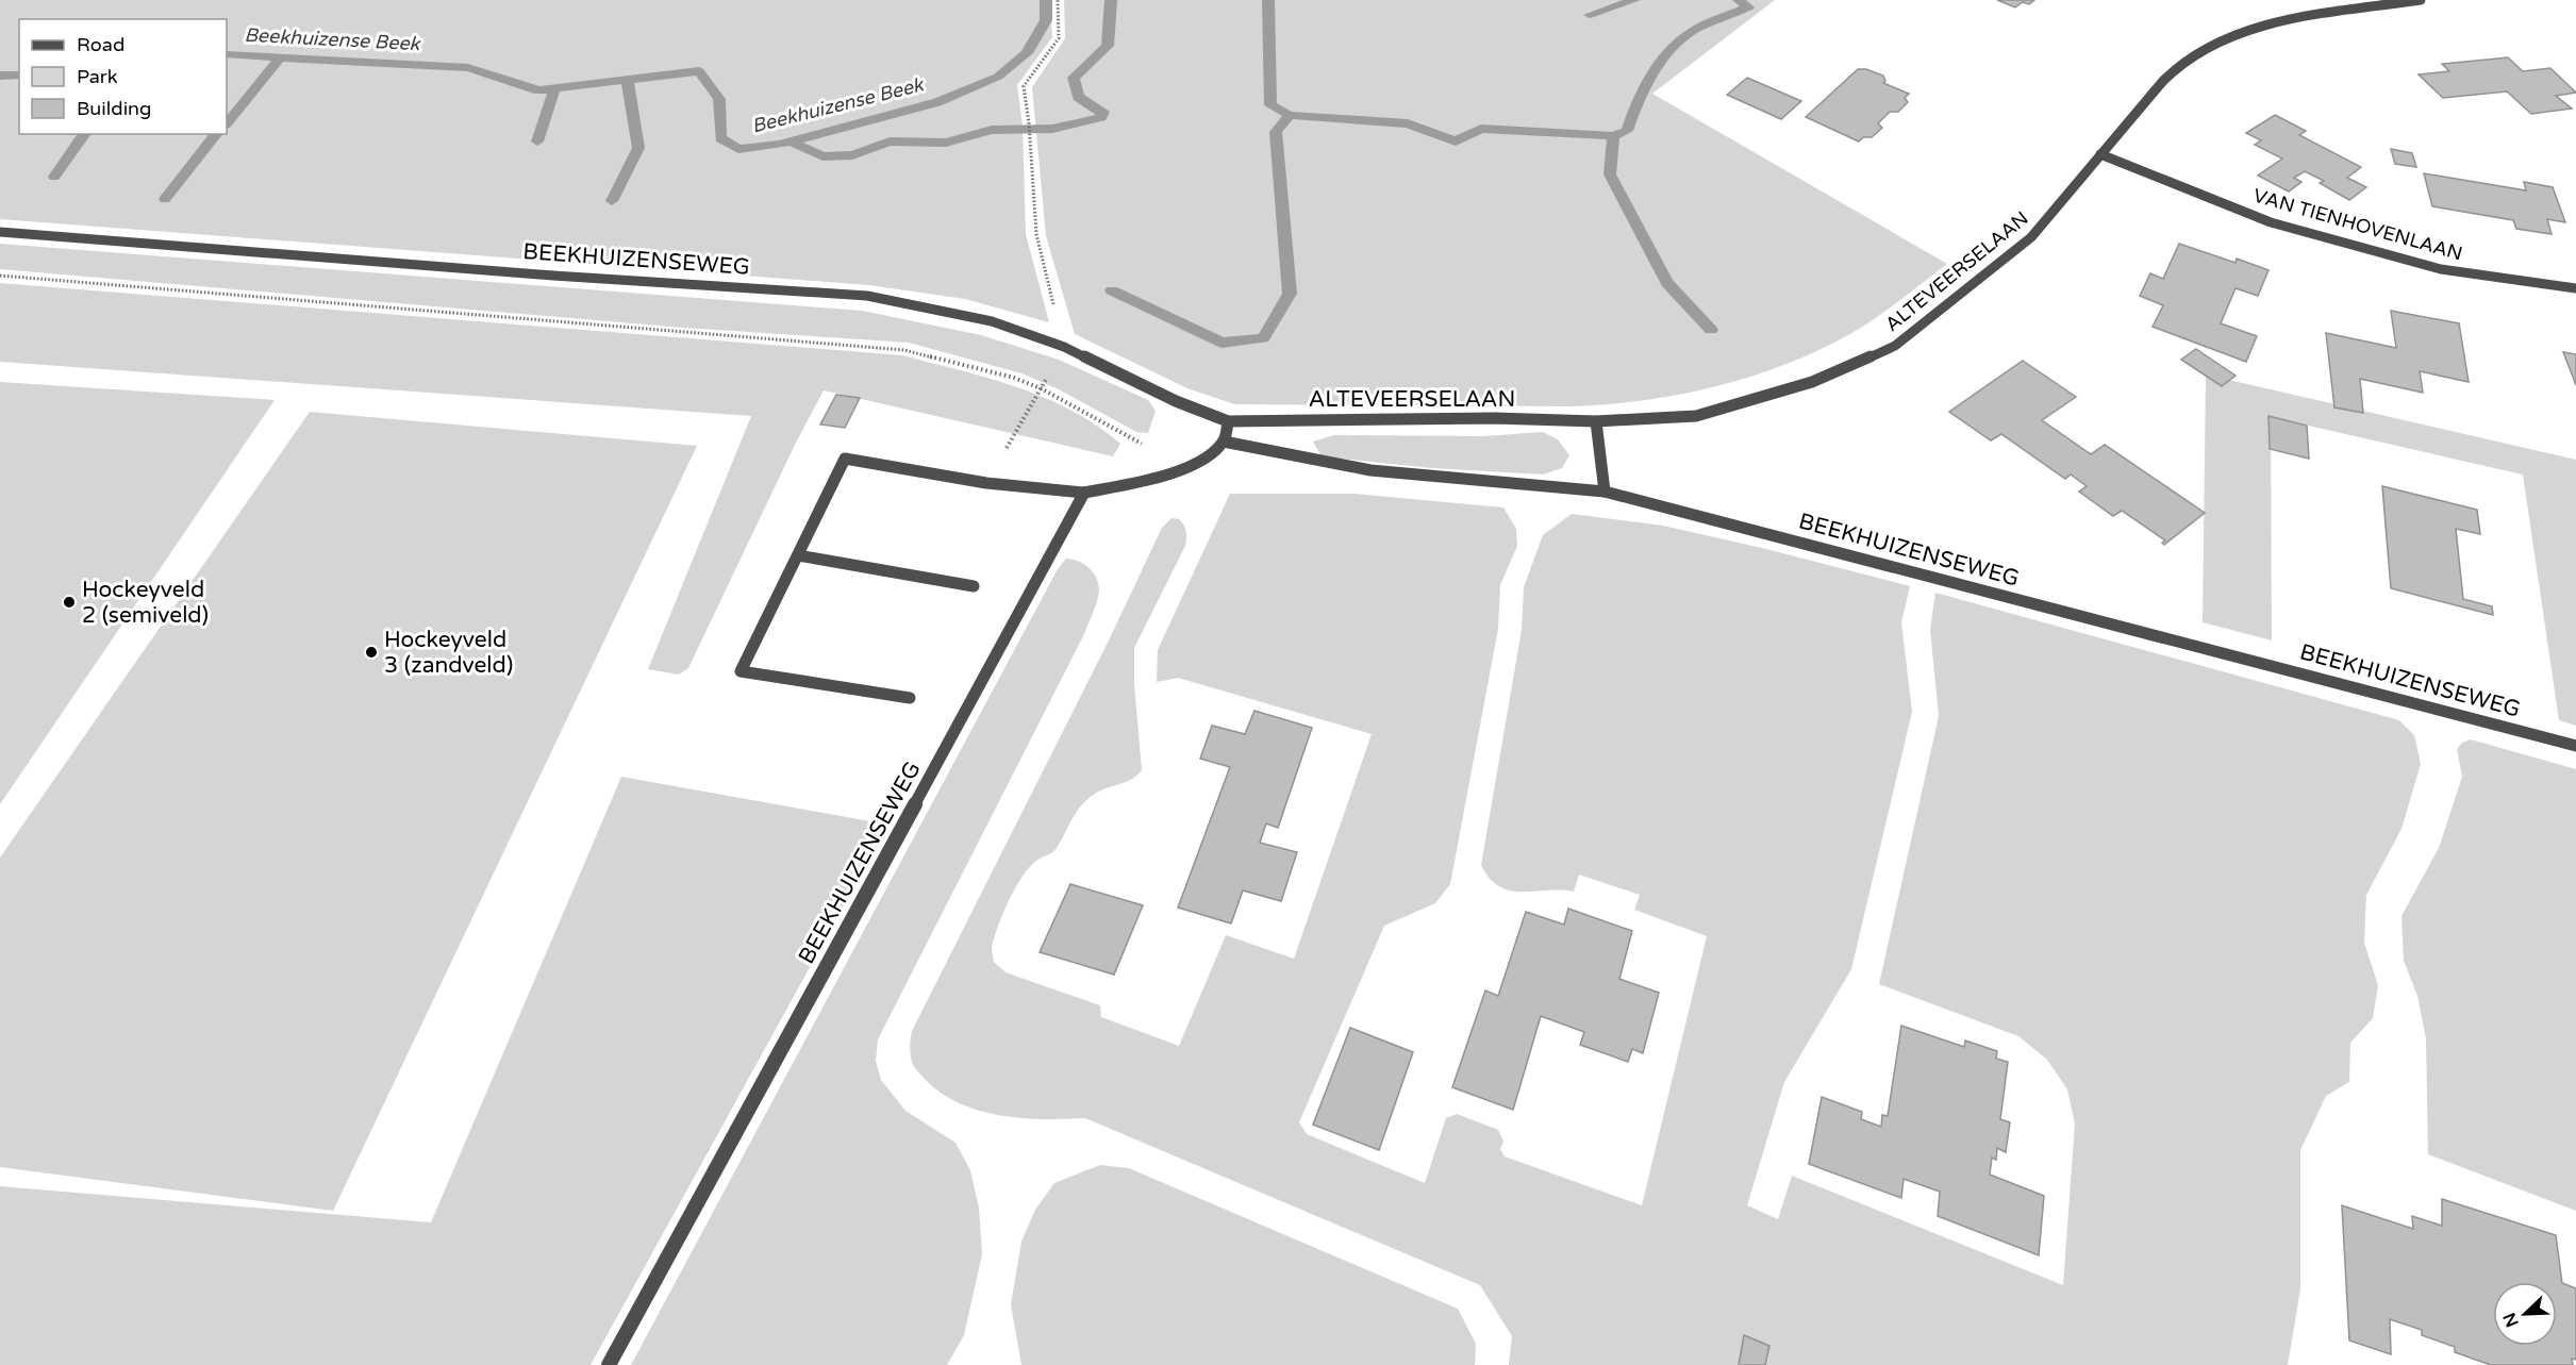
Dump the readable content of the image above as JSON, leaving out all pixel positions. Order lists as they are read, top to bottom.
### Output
{
  "streets": {
    "street": ["VAN TIENHOVENLAAN", "BEEKHUIZENSEWEG", "ALTEVEERSELAAN"]
  },
  "crossings": [
    ["VAN TIENHOVENLAAN", "ALTEVEERSELAAN"],
    ["BEEKHUIZENSEWEG", "ALTEVEERSELAAN"]
  ],
  "water": ["Beekhuizense Beek"],
  "places": ["Hockeyveld 2 (semiveld)", "Hockeyveld 3 (zandveld)"],
  "legend": ["Road", "Park", "Building"],
  "north": "bottom left"
}
